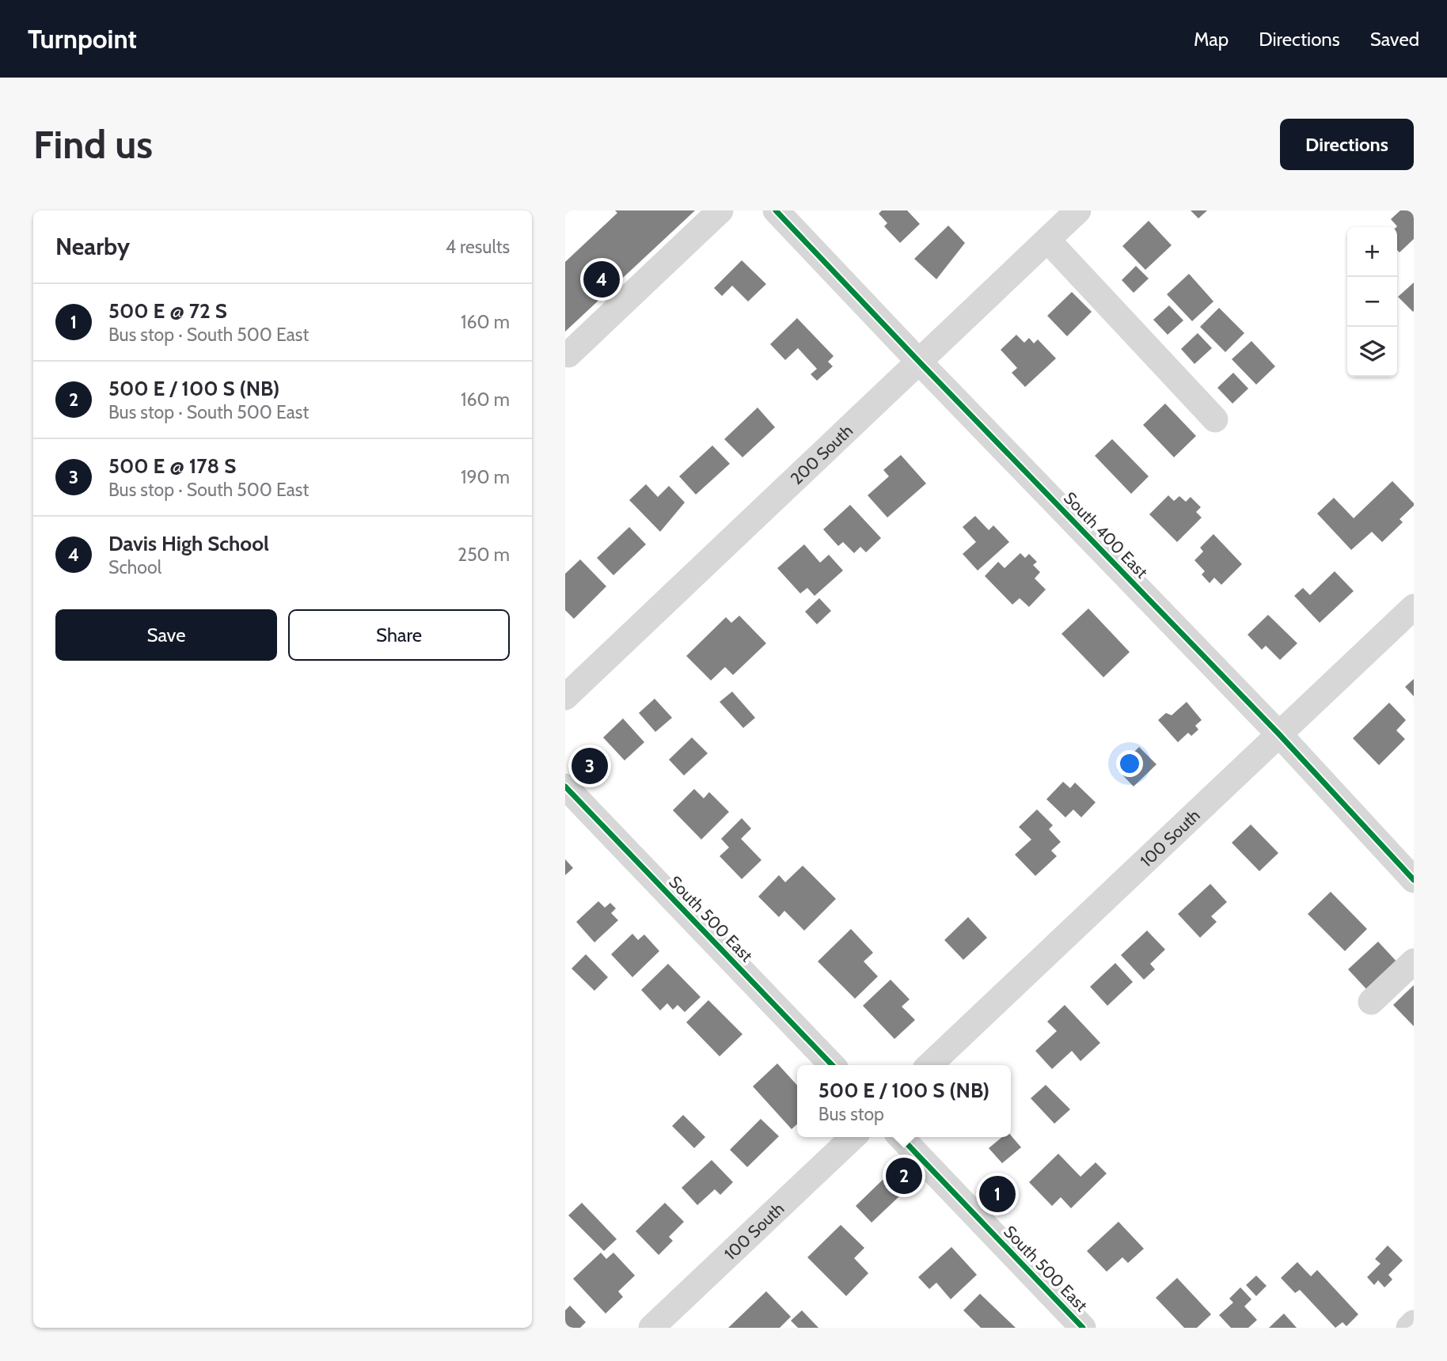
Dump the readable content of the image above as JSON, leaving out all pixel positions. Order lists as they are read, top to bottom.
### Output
{
  "streets": {
    "street": [
      "200 South",
      "South 400 East",
      "100 South",
      "South 500 East"
    ]
  },
  "crossings": [
    ["200 South", "South 400 East"],
    ["South 400 East", "100 South"]
  ],
  "page": {
    "header": "Turnpoint",
    "nav": ["Map", "Directions", "Saved"],
    "buttons": [
      "Directions",
      ["Save", "Share"]
    ],
    "title": "Find us",
    "heading": ["Nearby", "4 results"],
    "map_buttons": ["+", "−"],
    "pins": [
      "4",
      "3",
      "2",
      "1"
    ],
    "list": [
      {
        "mark": "1",
        "name": "500 E @ 72 S",
        "note": "Bus stop · South 500 East",
        "value": "160 m"
      },
      {
        "mark": "2",
        "name": "500 E / 100 S (NB)",
        "note": "Bus stop · South 500 East",
        "value": "160 m"
      },
      {
        "mark": "3",
        "name": "500 E @ 178 S",
        "note": "Bus stop · South 500 East",
        "value": "190 m"
      },
      {
        "mark": "4",
        "name": "Davis High School",
        "note": "School",
        "value": "250 m"
      }
    ],
    "popup": ["500 E / 100 S (NB)", "Bus stop"]
  }
}
